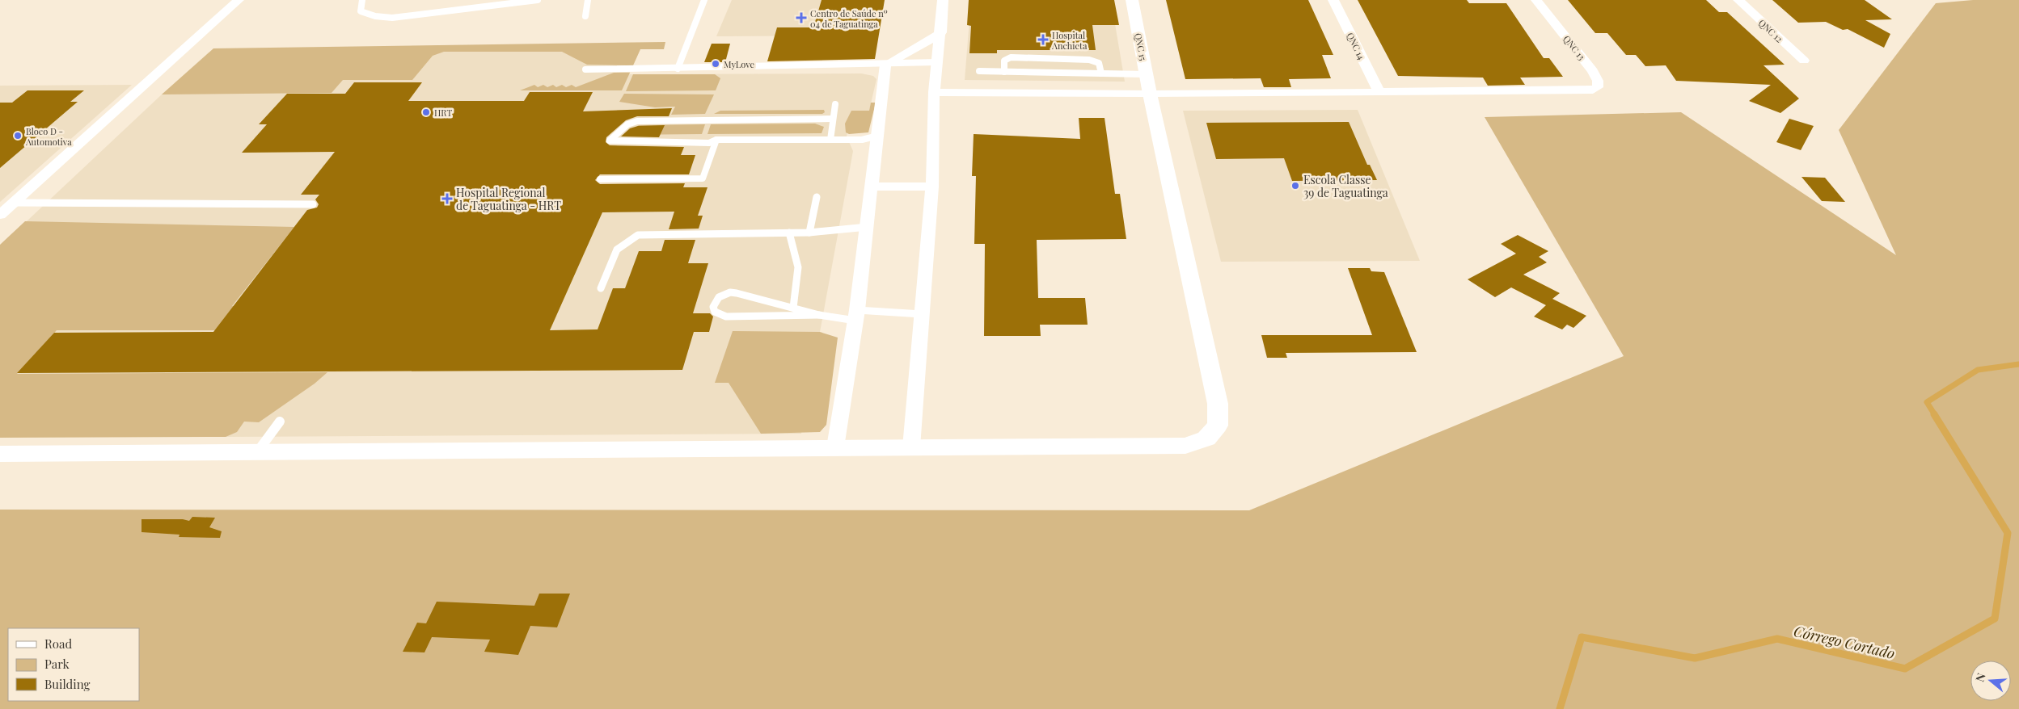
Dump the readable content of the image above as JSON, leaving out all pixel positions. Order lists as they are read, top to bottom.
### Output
{
  "streets": {
    "street": [
      "QNC 12",
      "QNC 14",
      "QNC 15",
      "QNC 13"
    ]
  },
  "crossings": [
    ["QNC 14", "QNC 13"]
  ],
  "water": ["Córrego Cortado"],
  "places": {
    "health": ["Centro de Saúde nº 04 de Taguatinga", "Hospital Anchieta", "Hospital Regional de Taguatinga - HRT"],
    "other": [
      "MyLove",
      "HRT",
      "Bloco D - Automotiva",
      "Escola Classe 39 de Taguatinga"
    ]
  },
  "legend": ["Road", "Park", "Building"],
  "north": "left"
}
